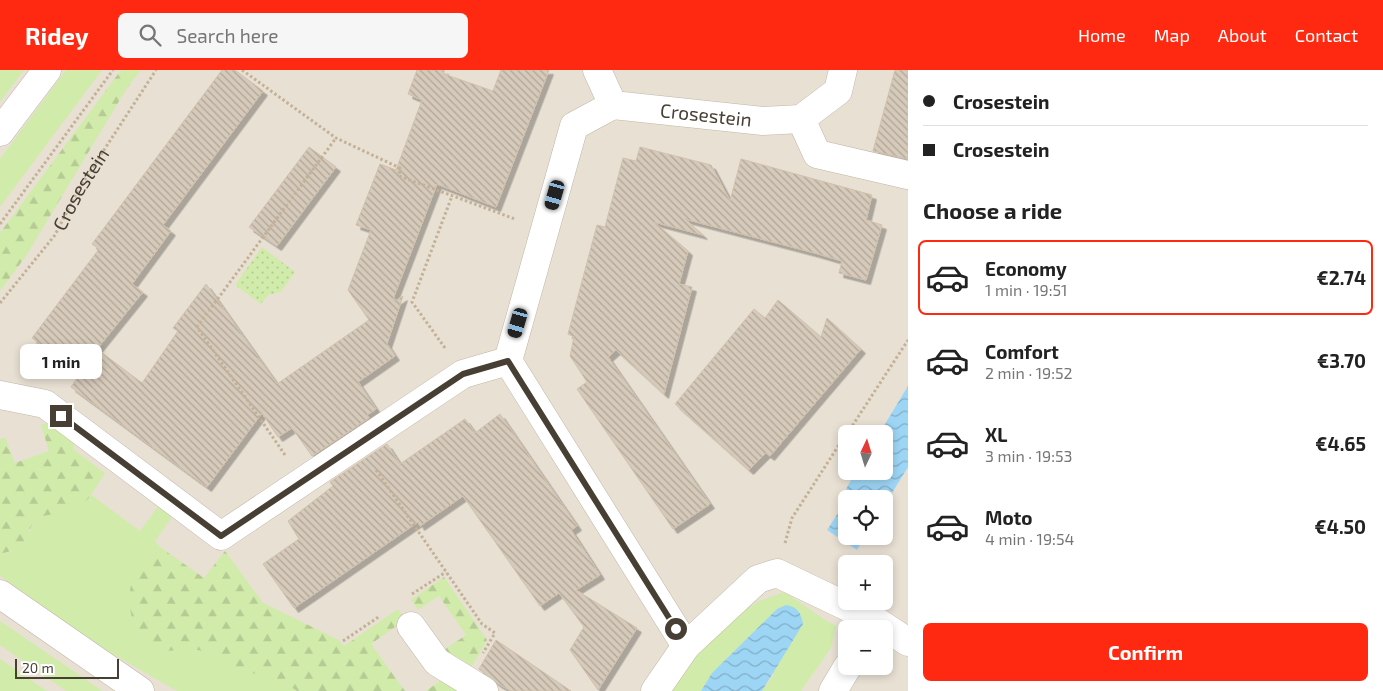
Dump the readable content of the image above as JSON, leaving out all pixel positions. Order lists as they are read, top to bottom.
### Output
{
  "streets": {
    "street": ["Crosestein"]
  },
  "scale_bar": "20 m",
  "north": "top",
  "page": {
    "header": "Ridey",
    "search": "Search here",
    "nav": [
      "Home",
      "Map",
      "About",
      "Contact"
    ],
    "banner": ["Crosestein", "Crosestein"],
    "heading": "Choose a ride",
    "list": [
      {
        "name": "Economy",
        "note": "1 min · 19:51",
        "value": "€2.74"
      },
      {
        "name": "Comfort",
        "note": "2 min · 19:52",
        "value": "€3.70"
      },
      {
        "name": "XL",
        "note": "3 min · 19:53",
        "value": "€4.65"
      },
      {
        "name": "Moto",
        "note": "4 min · 19:54",
        "value": "€4.50"
      }
    ],
    "bubble": "1 min",
    "map_buttons": ["+", "−"],
    "buttons": "Confirm",
    "scale": "20 m"
  }
}
